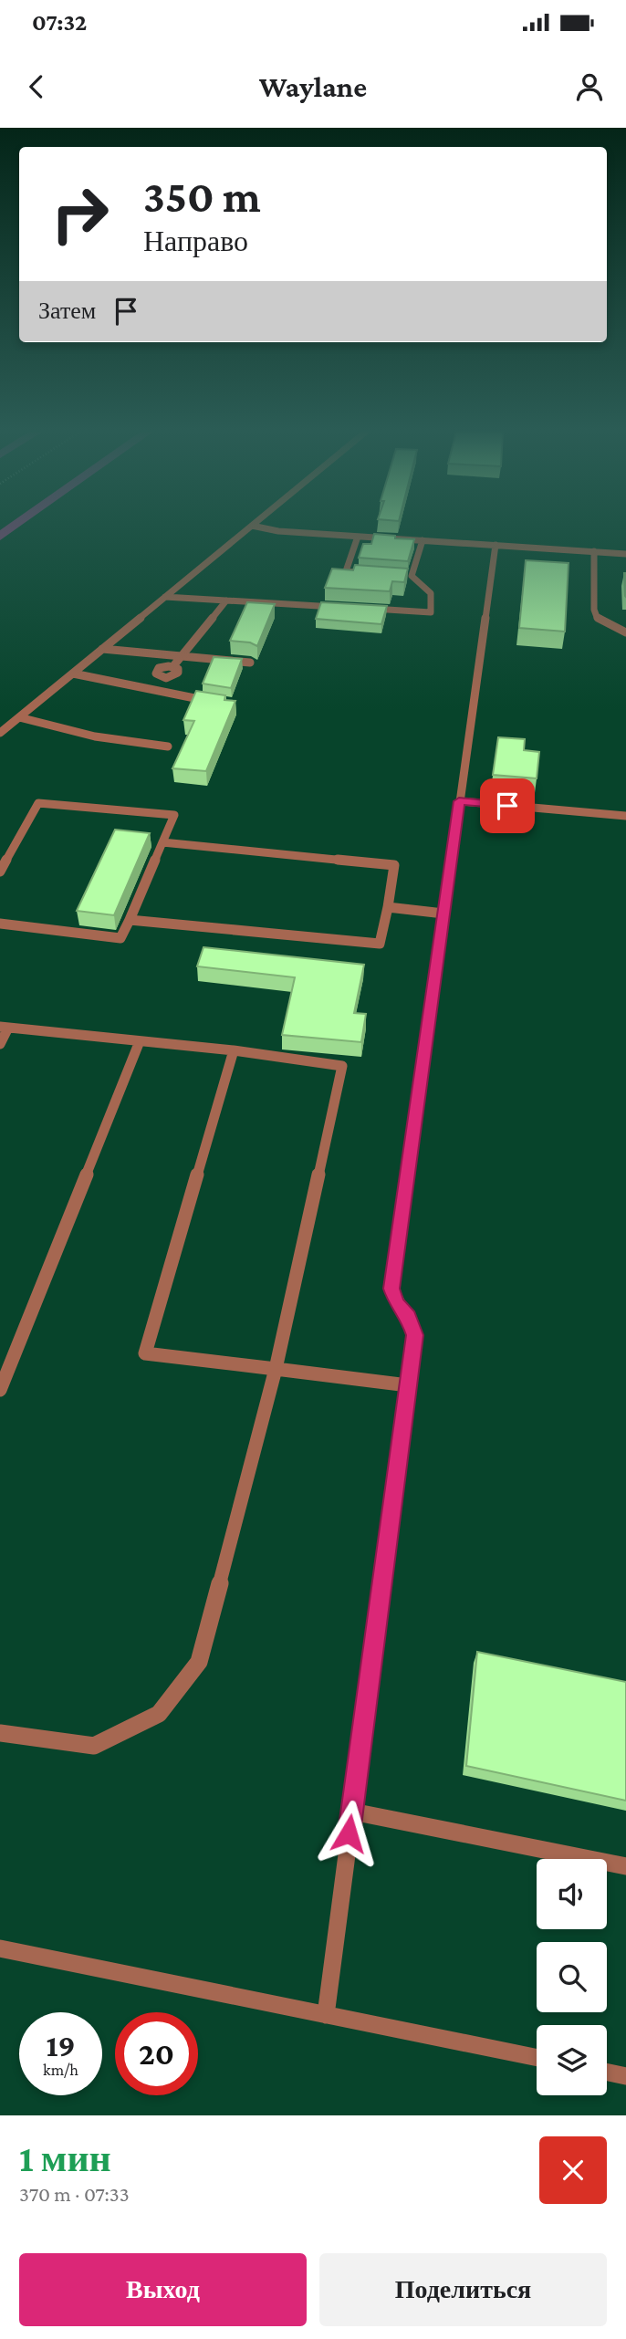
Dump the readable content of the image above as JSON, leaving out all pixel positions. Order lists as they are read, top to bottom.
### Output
{
  "page": {
    "status": "07:32",
    "header": "Waylane",
    "turn": ["350 m", "Направо"],
    "then": "Затем",
    "speed": "19 km/h",
    "limit": "20",
    "heading": ["1 мин", "370 m · 07:33"],
    "buttons": ["Выход", "Поделиться"]
  }
}
